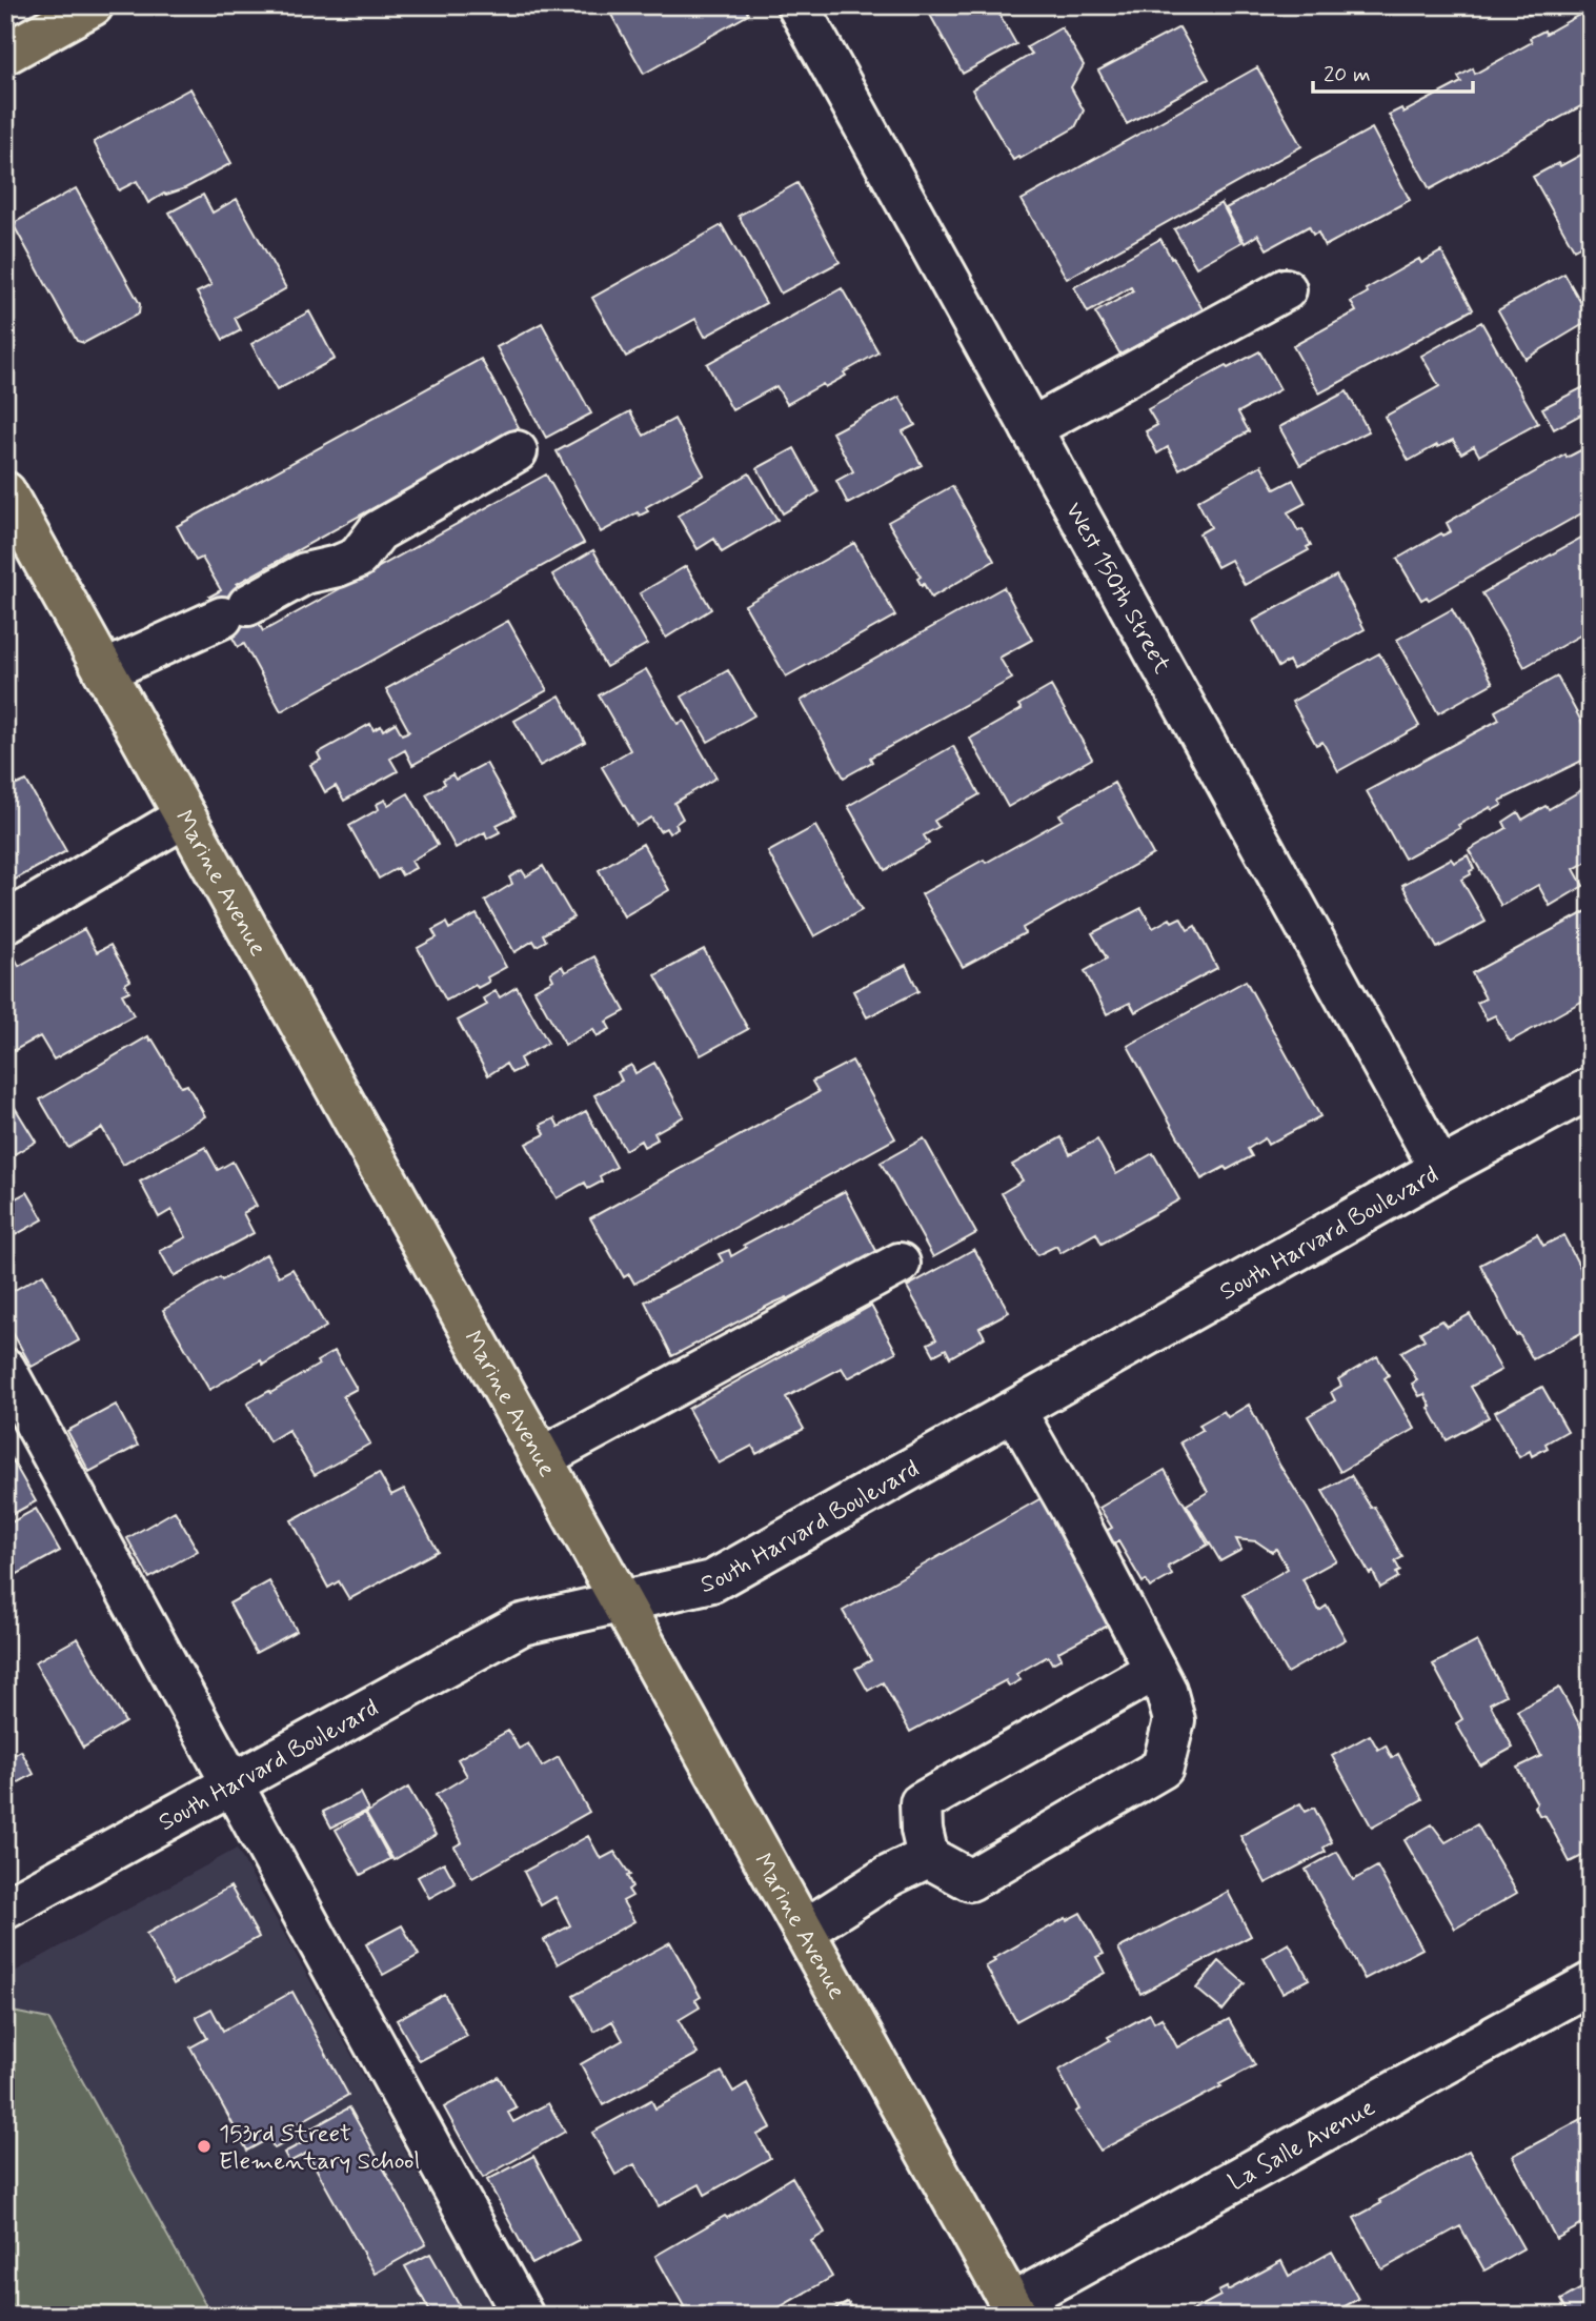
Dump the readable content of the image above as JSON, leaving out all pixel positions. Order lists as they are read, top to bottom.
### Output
{
  "streets": {
    "main road": ["Marine Avenue"],
    "street": ["West 150th Street", "South Harvard Boulevard", "La Salle Avenue"]
  },
  "crossings": [
    ["West 150th Street", "South Harvard Boulevard"],
    ["Marine Avenue", "South Harvard Boulevard"],
    ["Marine Avenue", "La Salle Avenue"]
  ],
  "places": ["153rd Street Elementary School"],
  "scale_bar": "20 m"
}
